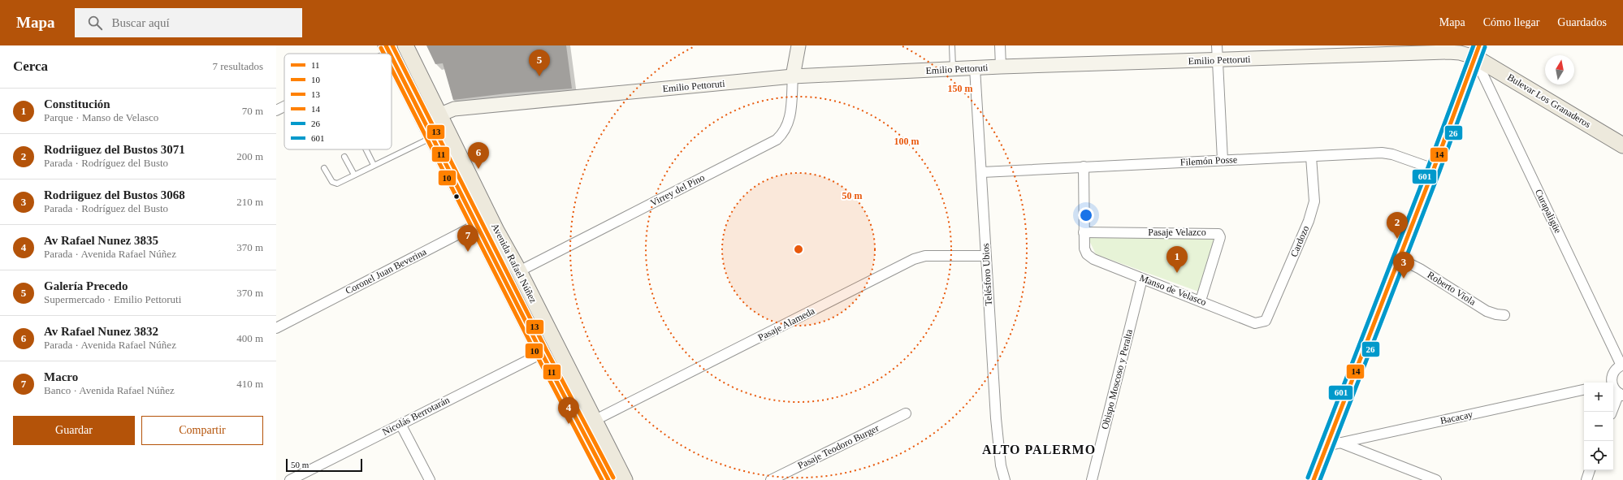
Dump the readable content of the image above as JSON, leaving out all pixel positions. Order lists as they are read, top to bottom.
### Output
{
  "streets": {
    "main road": ["Emilio Pettoruti", "Bulevar Los Granaderos", "Avenida Rafael Núñez"],
    "street": [
      "Filemón Posse",
      "Virrey del Pino",
      "Curapaligüe",
      "Pasaje Velazco",
      "Cardozo",
      "Coronel Juan Beverina",
      "Telésforo Ubios",
      "Roberto Viola",
      "Manso de Velasco",
      "Pasaje Alameda",
      "Obispo Moscoso y Peralta",
      "Nicolás Berrotarán",
      "Bacacay",
      "Pasaje Teodoro Burger"
    ]
  },
  "crossings": [
    ["Emilio Pettoruti", "Bulevar Los Granaderos"],
    ["Emilio Pettoruti", "Virrey del Pino"],
    ["Emilio Pettoruti", "Curapaligüe"],
    ["Emilio Pettoruti", "Avenida Rafael Núñez"],
    ["Emilio Pettoruti", "Telésforo Ubios"],
    ["Bulevar Los Granaderos", "Curapaligüe"],
    ["Filemón Posse", "Cardozo"],
    ["Filemón Posse", "Telésforo Ubios"],
    ["Virrey del Pino", "Avenida Rafael Núñez"],
    ["Pasaje Velazco", "Manso de Velasco"],
    ["Cardozo", "Manso de Velasco"],
    ["Avenida Rafael Núñez", "Coronel Juan Beverina"],
    ["Avenida Rafael Núñez", "Pasaje Alameda"],
    ["Avenida Rafael Núñez", "Nicolás Berrotarán"],
    ["Telésforo Ubios", "Pasaje Alameda"],
    ["Manso de Velasco", "Obispo Moscoso y Peralta"]
  ],
  "districts": ["ALTO PALERMO"],
  "lines": [
    "transit line 11",
    "transit line 13",
    "transit line 14",
    "transit line 601",
    "transit line 26",
    "transit line 10"
  ],
  "legend": [
    "11",
    "10",
    "13",
    "14",
    "26",
    "601"
  ],
  "scale_bar": "50 m",
  "north": "top",
  "page": {
    "header": "Mapa",
    "search": "Buscar aquí",
    "nav": ["Mapa", "Cómo llegar", "Guardados"],
    "heading": ["Cerca", "7 resultados"],
    "pins": [
      "5",
      "6",
      "2",
      "7",
      "1",
      "3",
      "4"
    ],
    "list": [
      {
        "mark": "1",
        "name": "Constitución",
        "note": "Parque · Manso de Velasco",
        "value": "70 m"
      },
      {
        "mark": "2",
        "name": "Rodriiguez del Bustos 3071",
        "note": "Parada · Rodríguez del Busto",
        "value": "200 m"
      },
      {
        "mark": "3",
        "name": "Rodriiguez del Bustos 3068",
        "note": "Parada · Rodríguez del Busto",
        "value": "210 m"
      },
      {
        "mark": "4",
        "name": "Av Rafael Nunez 3835",
        "note": "Parada · Avenida Rafael Núñez",
        "value": "370 m"
      },
      {
        "mark": "5",
        "name": "Galería Precedo",
        "note": "Supermercado · Emilio Pettoruti",
        "value": "370 m"
      },
      {
        "mark": "6",
        "name": "Av Rafael Nunez 3832",
        "note": "Parada · Avenida Rafael Núñez",
        "value": "400 m"
      },
      {
        "mark": "7",
        "name": "Macro",
        "note": "Banco · Avenida Rafael Núñez",
        "value": "410 m"
      }
    ],
    "map_buttons": ["+", "−"],
    "buttons": ["Guardar", "Compartir"],
    "scale": "50 m"
  },
  "rings": ["150 m", "100 m", "50 m"]
}
